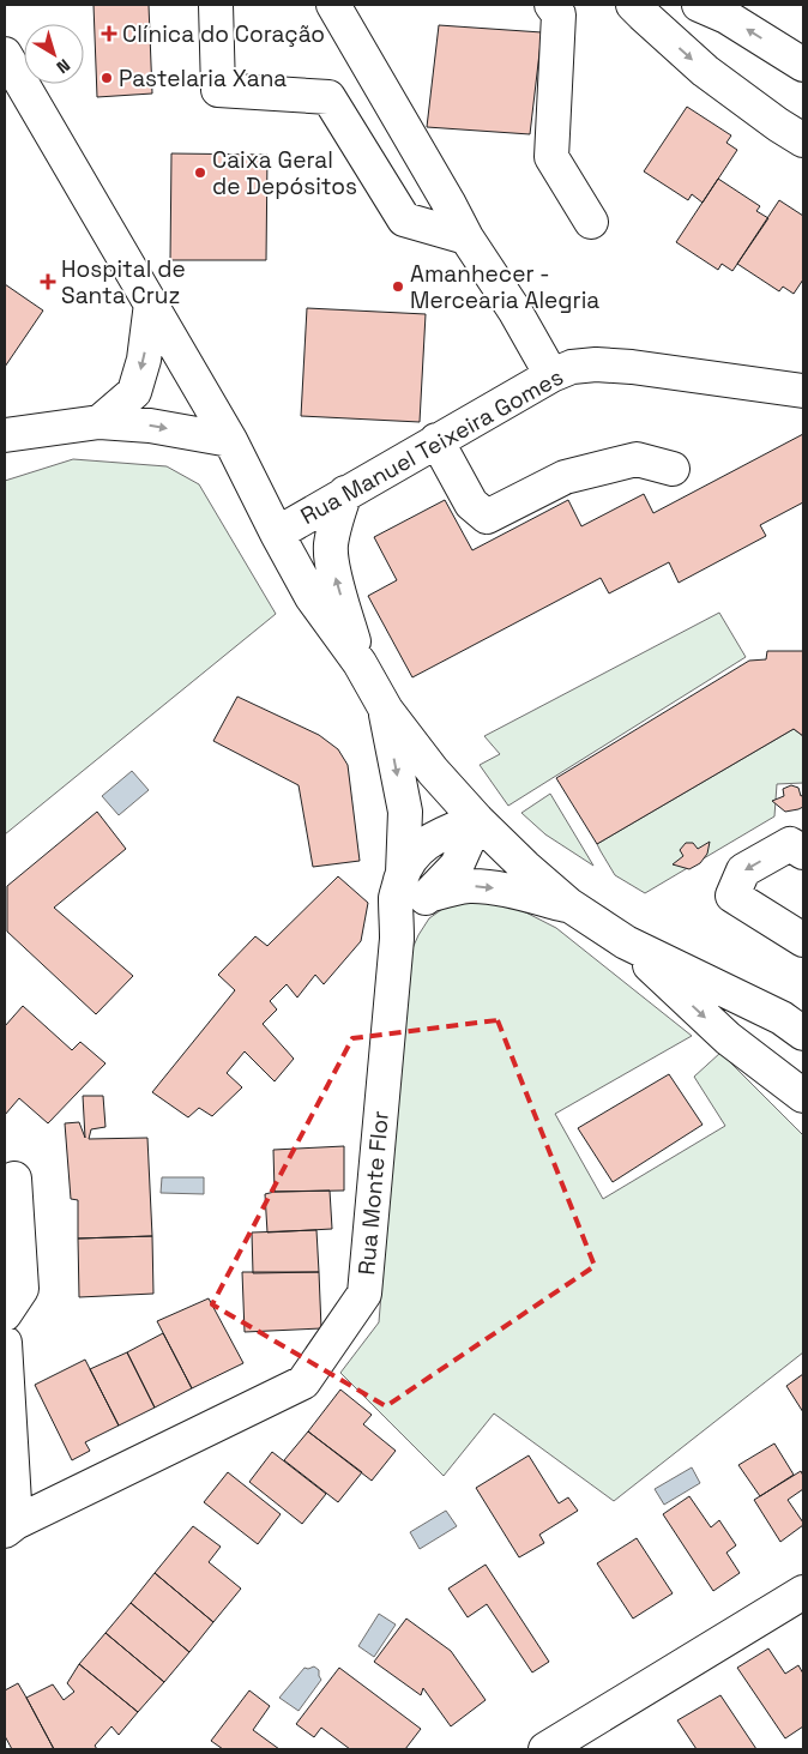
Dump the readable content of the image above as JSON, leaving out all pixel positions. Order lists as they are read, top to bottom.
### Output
{
  "streets": {
    "street": ["Rua Manuel Teixeira Gomes", "Rua Monte Flor"]
  },
  "places": {
    "health": ["Clínica do Coração", "Hospital de Santa Cruz"],
    "other": ["Pastelaria Xana", "Caixa Geral de Depósitos", "Amanhecer - Mercearia Alegria"]
  },
  "north": "bottom right"
}
